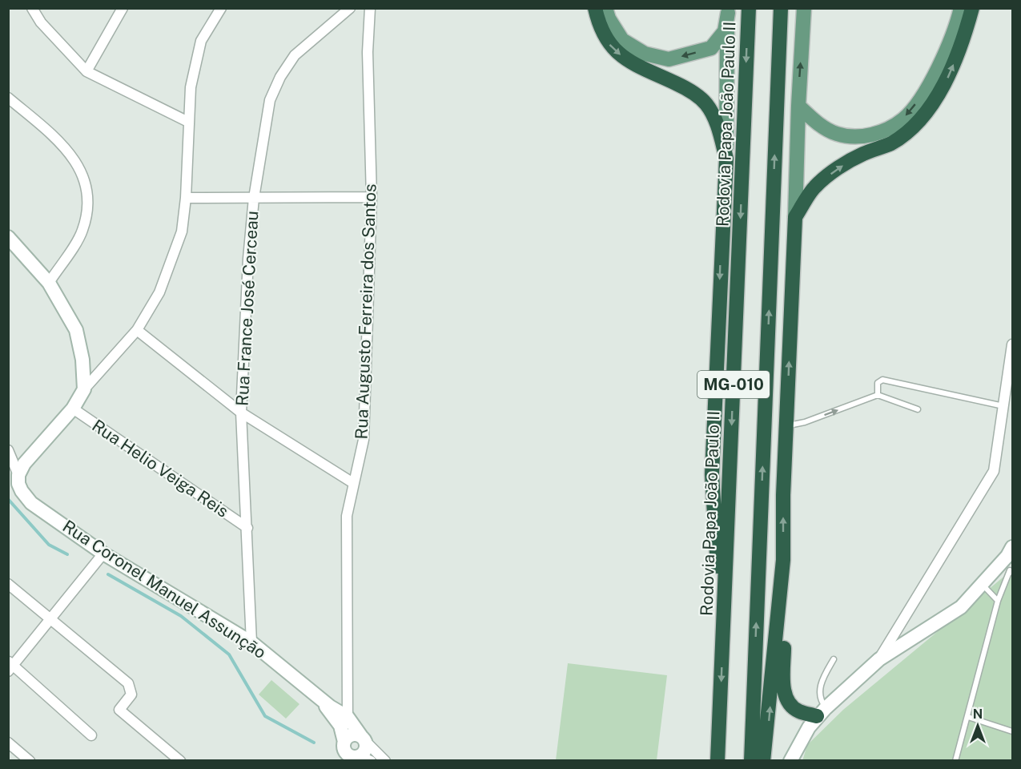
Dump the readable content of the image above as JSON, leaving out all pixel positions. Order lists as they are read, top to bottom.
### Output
{
  "streets": {
    "highway": ["Rodovia Papa João Paulo II", "MG-010"],
    "street": [
      "Rua France José Cerceau",
      "Rua Augusto Ferreira dos Santos",
      "Rua Helio Veiga Reis",
      "Rua Coronel Manuel Assunção"
    ]
  },
  "crossings": [
    ["Rua France José Cerceau", "Rua Helio Veiga Reis"],
    ["Rua France José Cerceau", "Rua Coronel Manuel Assunção"],
    ["Rua Augusto Ferreira dos Santos", "Rua Coronel Manuel Assunção"]
  ],
  "north": "top"
}
